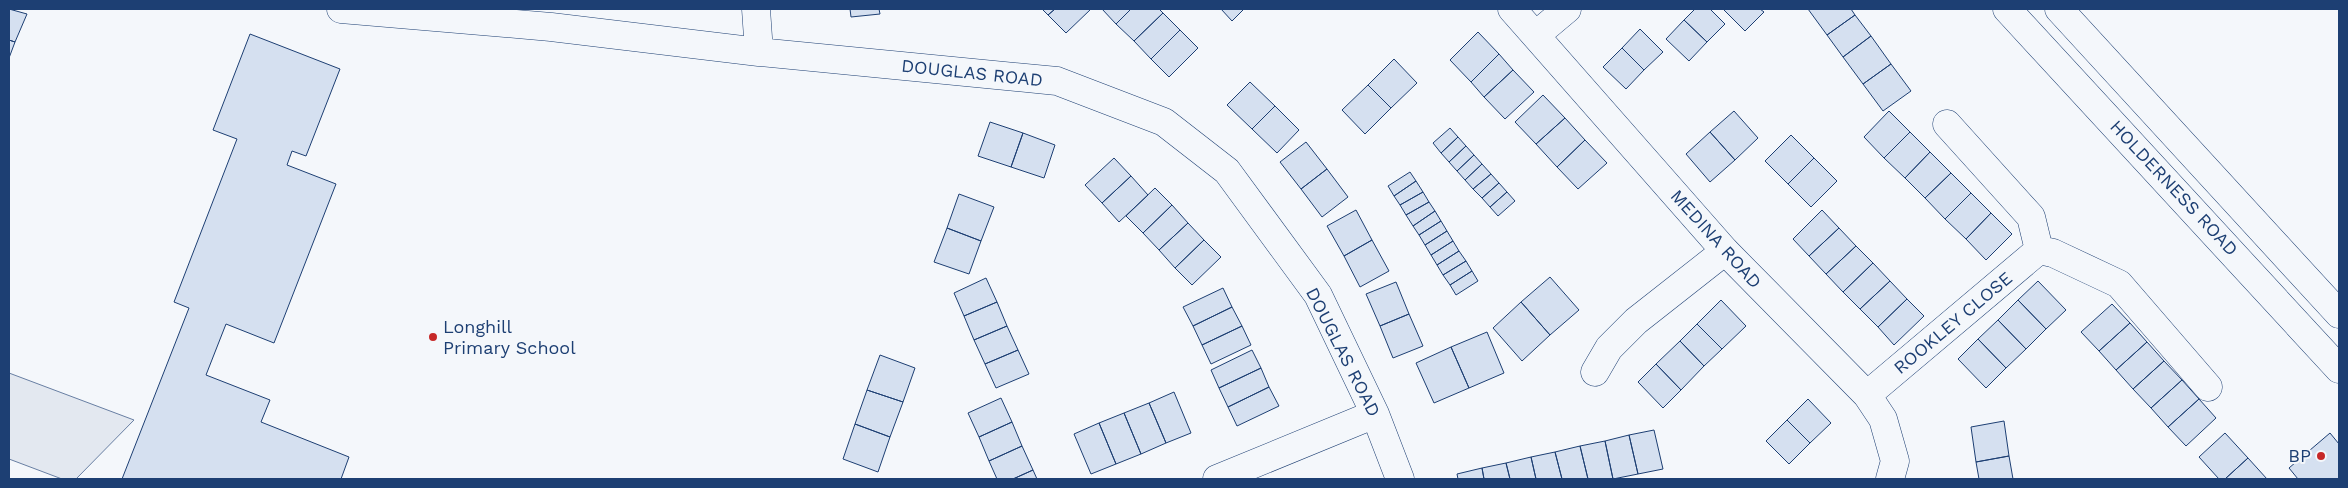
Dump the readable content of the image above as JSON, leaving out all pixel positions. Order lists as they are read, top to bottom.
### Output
{
  "streets": {
    "main road": [
      "DOUGLAS ROAD",
      "HOLDERNESS ROAD",
      "MEDINA ROAD",
      "ROOKLEY CLOSE"
    ]
  },
  "crossings": [
    ["MEDINA ROAD", "ROOKLEY CLOSE"]
  ],
  "places": ["Longhill Primary School", "BP"]
}
